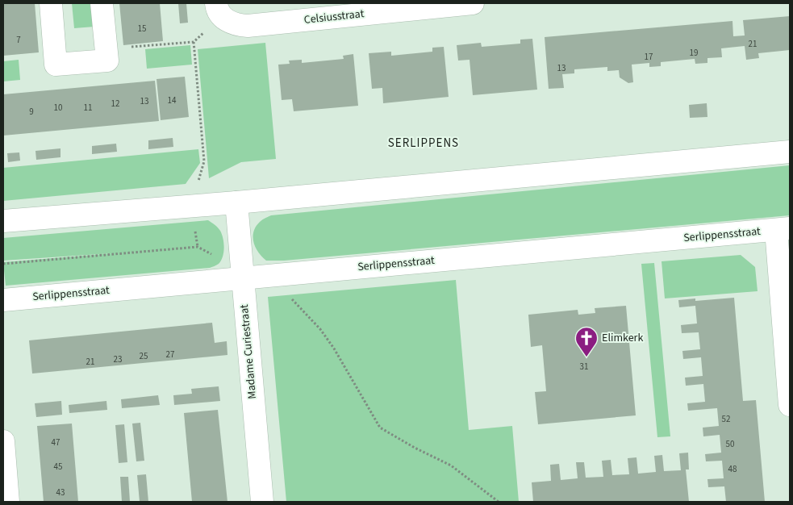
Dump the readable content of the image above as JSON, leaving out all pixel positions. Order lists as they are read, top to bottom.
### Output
{
  "streets": {
    "street": ["Celsiusstraat", "Serlippensstraat", "Madame Curiestraat"]
  },
  "crossings": [
    ["Serlippensstraat", "Madame Curiestraat"]
  ],
  "districts": ["SERLIPPENS"],
  "places": {
    "church": ["Elimkerk"]
  },
  "house_numbers": [
    "15",
    "7",
    "21",
    "19",
    "17",
    "13",
    "14",
    "13",
    "12",
    "10",
    "11",
    "9",
    "27",
    "25",
    "23",
    "21",
    "31",
    "52",
    "47",
    "50",
    "45",
    "48",
    "43"
  ]
}
